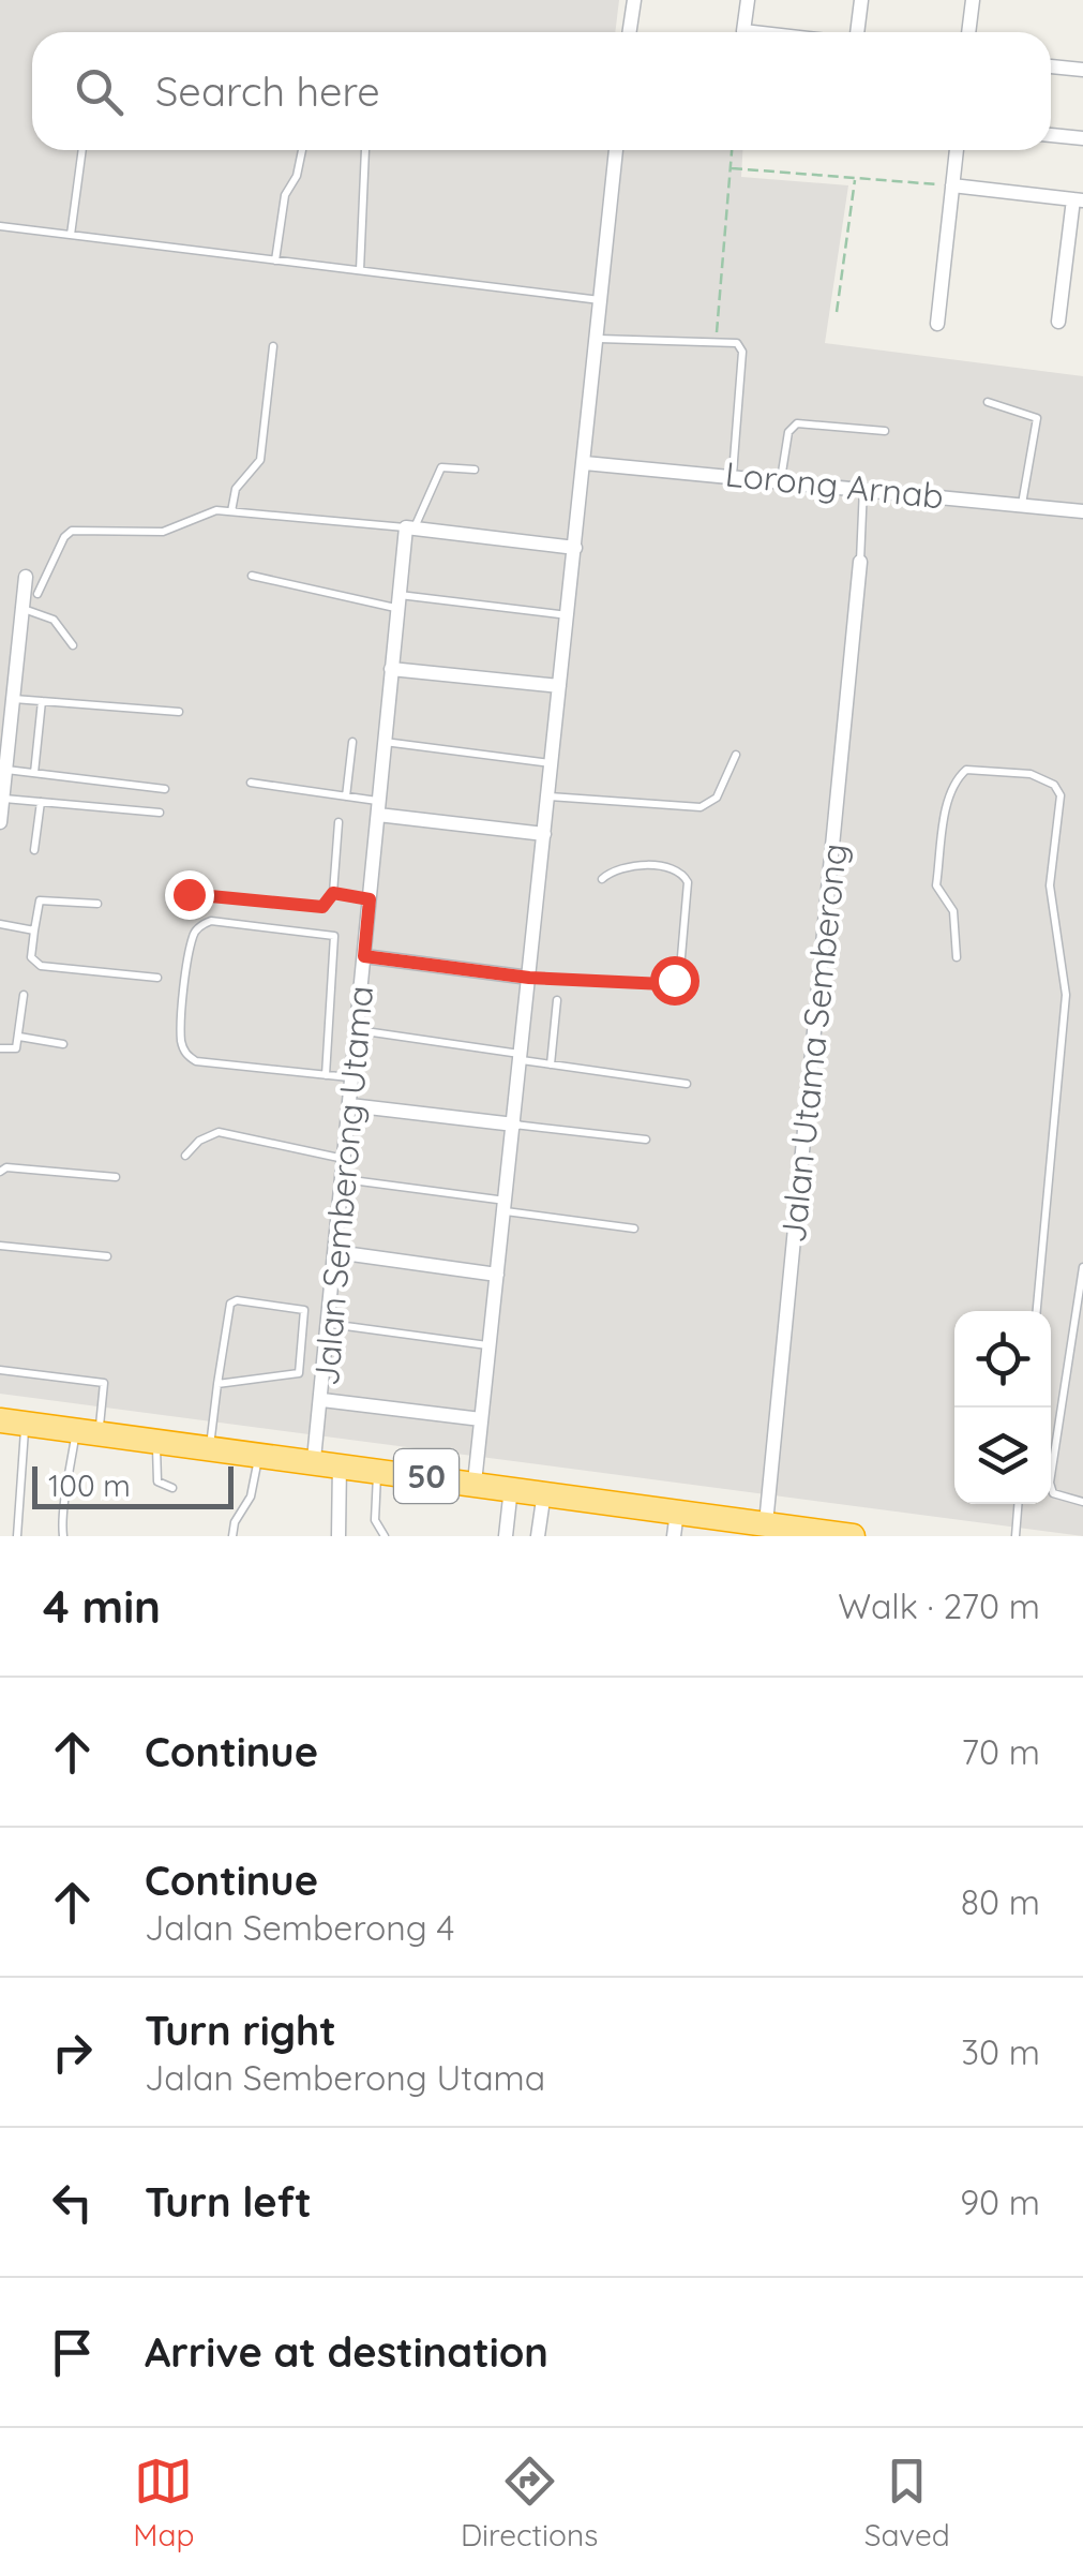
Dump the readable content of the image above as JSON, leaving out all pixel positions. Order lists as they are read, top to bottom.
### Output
{
  "streets": {
    "highway": ["50"],
    "street": ["Lorong Arnab", "Jalan Utama Semberong", "Jalan Semberong Utama"]
  },
  "crossings": [
    ["Jalan Utama Semberong", "50"],
    ["Jalan Semberong Utama", "50"]
  ],
  "scale_bar": "100 m",
  "page": {
    "search": "Search here",
    "scale": "100 m",
    "heading": ["4 min", "Walk · 270 m"],
    "list": [
      ["Continue", "70 m"],
      ["Continue", "Jalan Semberong 4", "80 m"],
      ["Turn right", "Jalan Semberong Utama", "30 m"],
      ["Turn left", "90 m"],
      "Arrive at destination"
    ],
    "nav": ["Map", "Directions", "Saved"]
  }
}
